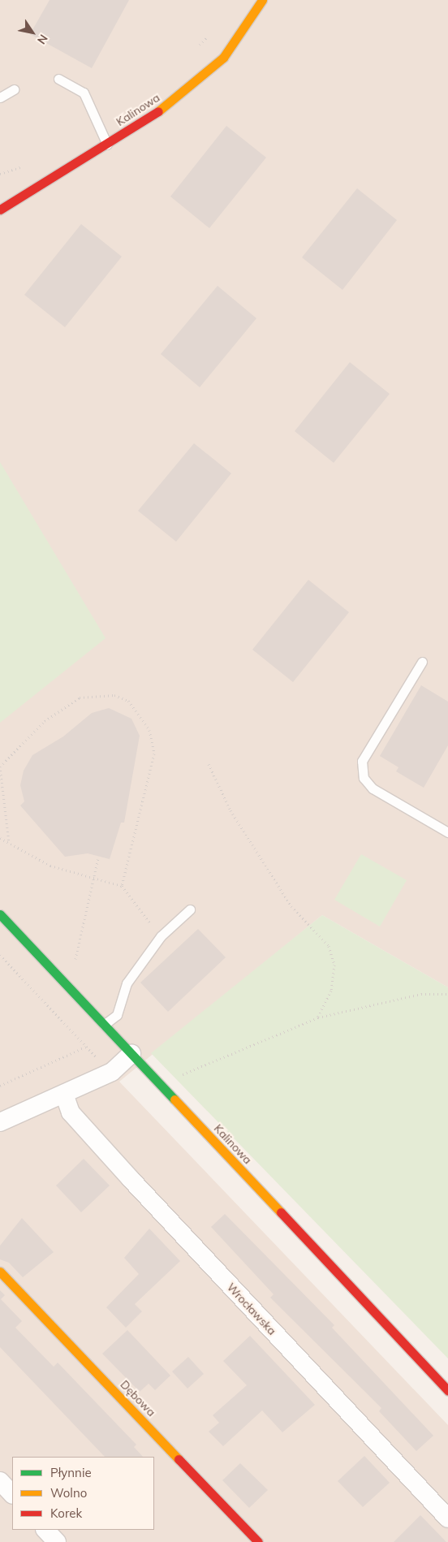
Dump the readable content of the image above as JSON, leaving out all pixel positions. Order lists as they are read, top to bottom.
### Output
{
  "streets": {
    "street": ["Kalinowa", "Wrocławska", "Dębowa"]
  },
  "legend": ["Płynnie", "Wolno", "Korek"],
  "north": "bottom right"
}
